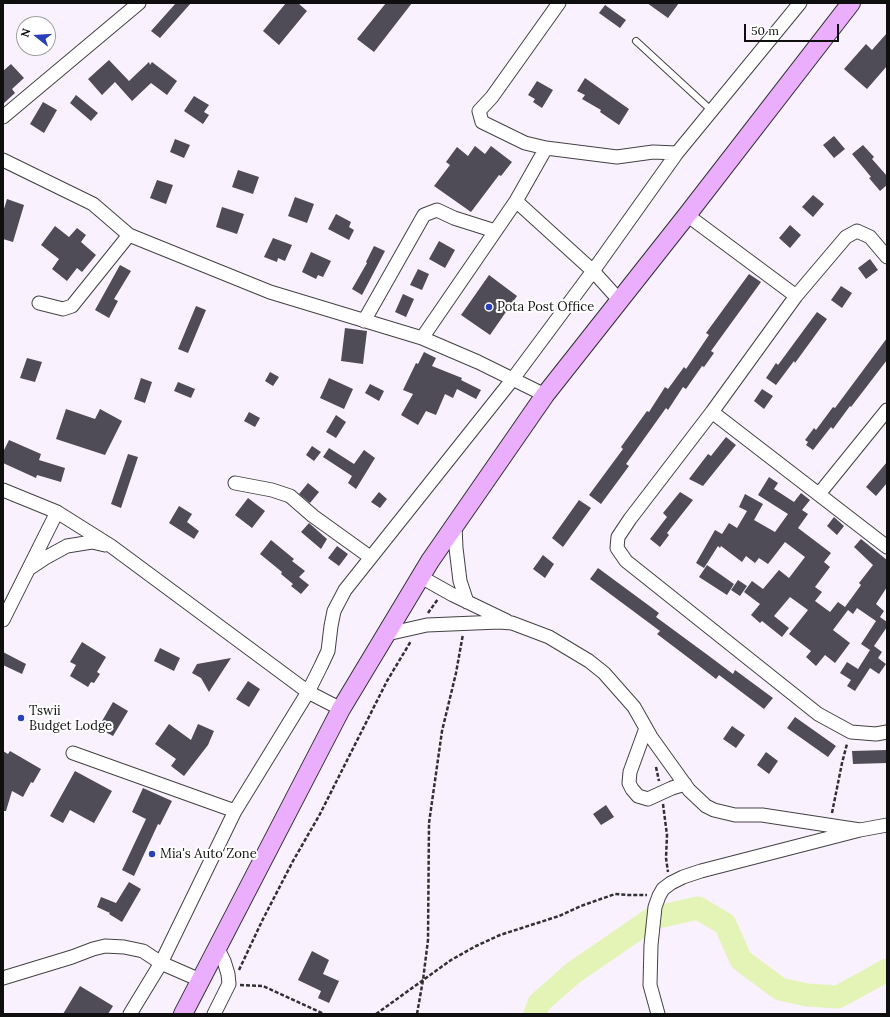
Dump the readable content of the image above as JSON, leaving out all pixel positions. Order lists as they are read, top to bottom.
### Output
{
  "places": ["Pota Post Office", "Tswii Budget Lodge", "Mia's Auto Zone"],
  "scale_bar": "50 m",
  "north": "left"
}
